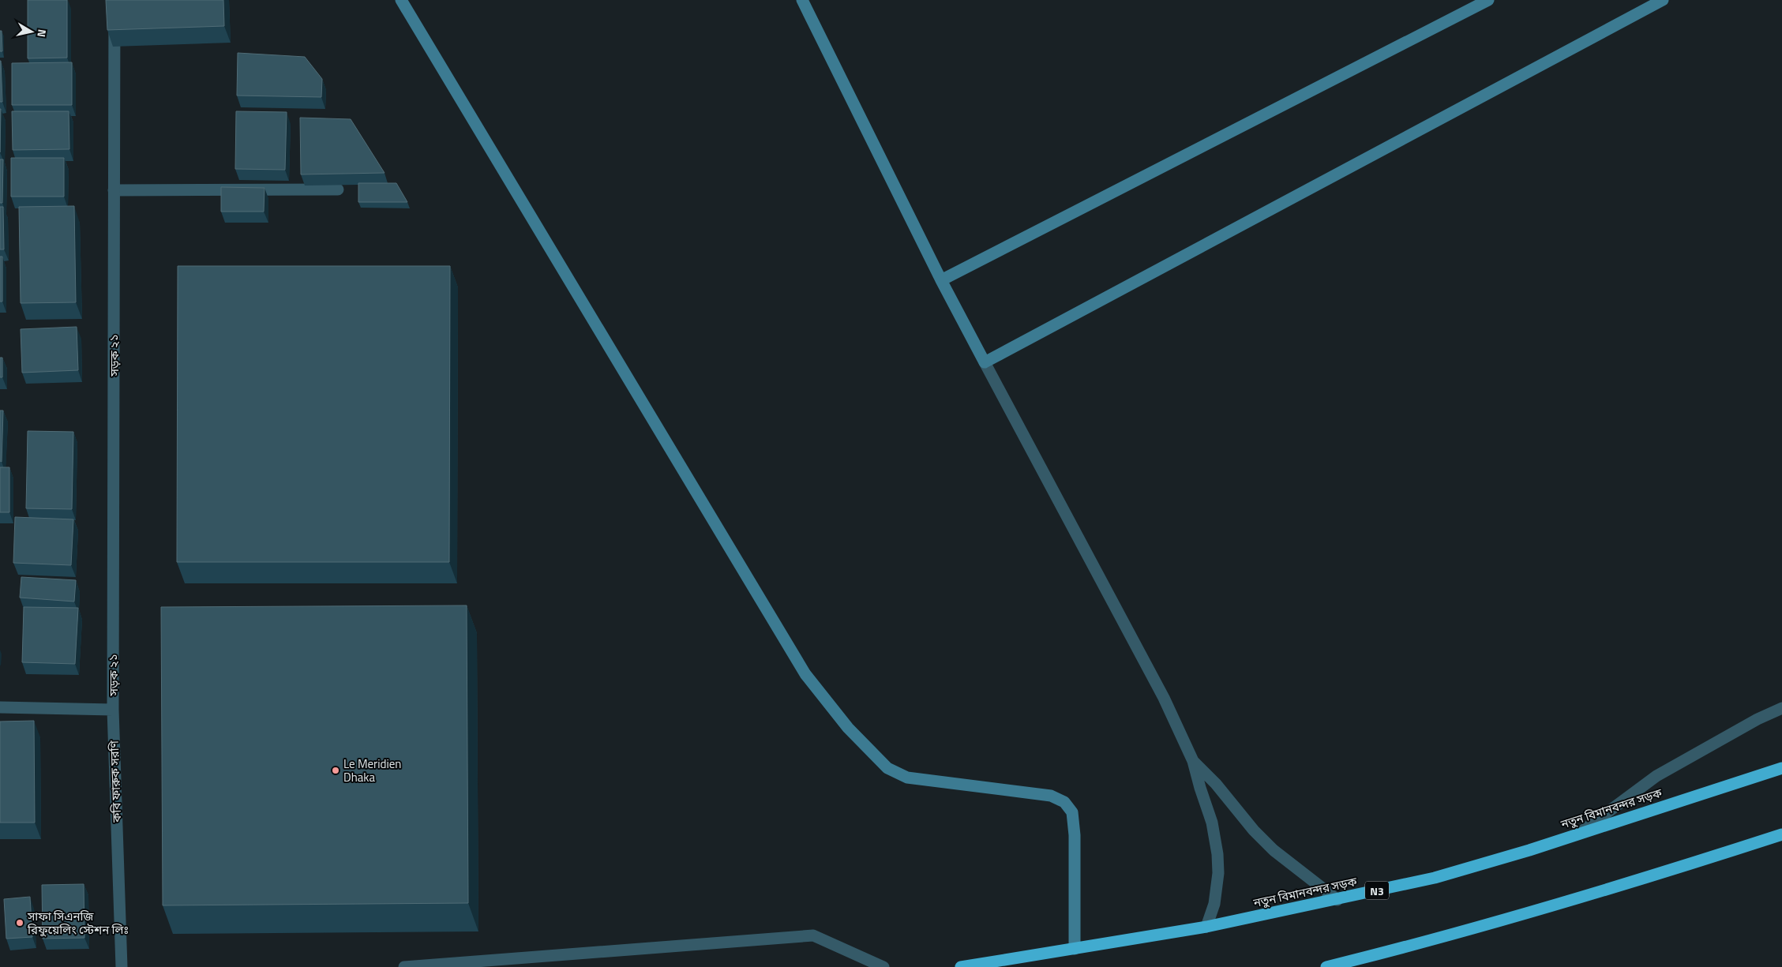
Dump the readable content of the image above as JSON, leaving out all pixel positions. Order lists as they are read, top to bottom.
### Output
{
  "streets": {
    "highway": ["নতুন বিমানবন্দর সড়ক", "N3"],
    "street": ["সড়ক ২১", "কবি ফারুক সরণি"]
  },
  "crossings": [
    ["সড়ক ২১", "কবি ফারুক সরণি"]
  ],
  "places": ["Le Meridien Dhaka", "সাফা সিএনজি রিফুয়েলিং স্টেশন লিঃ"],
  "north": "right"
}
